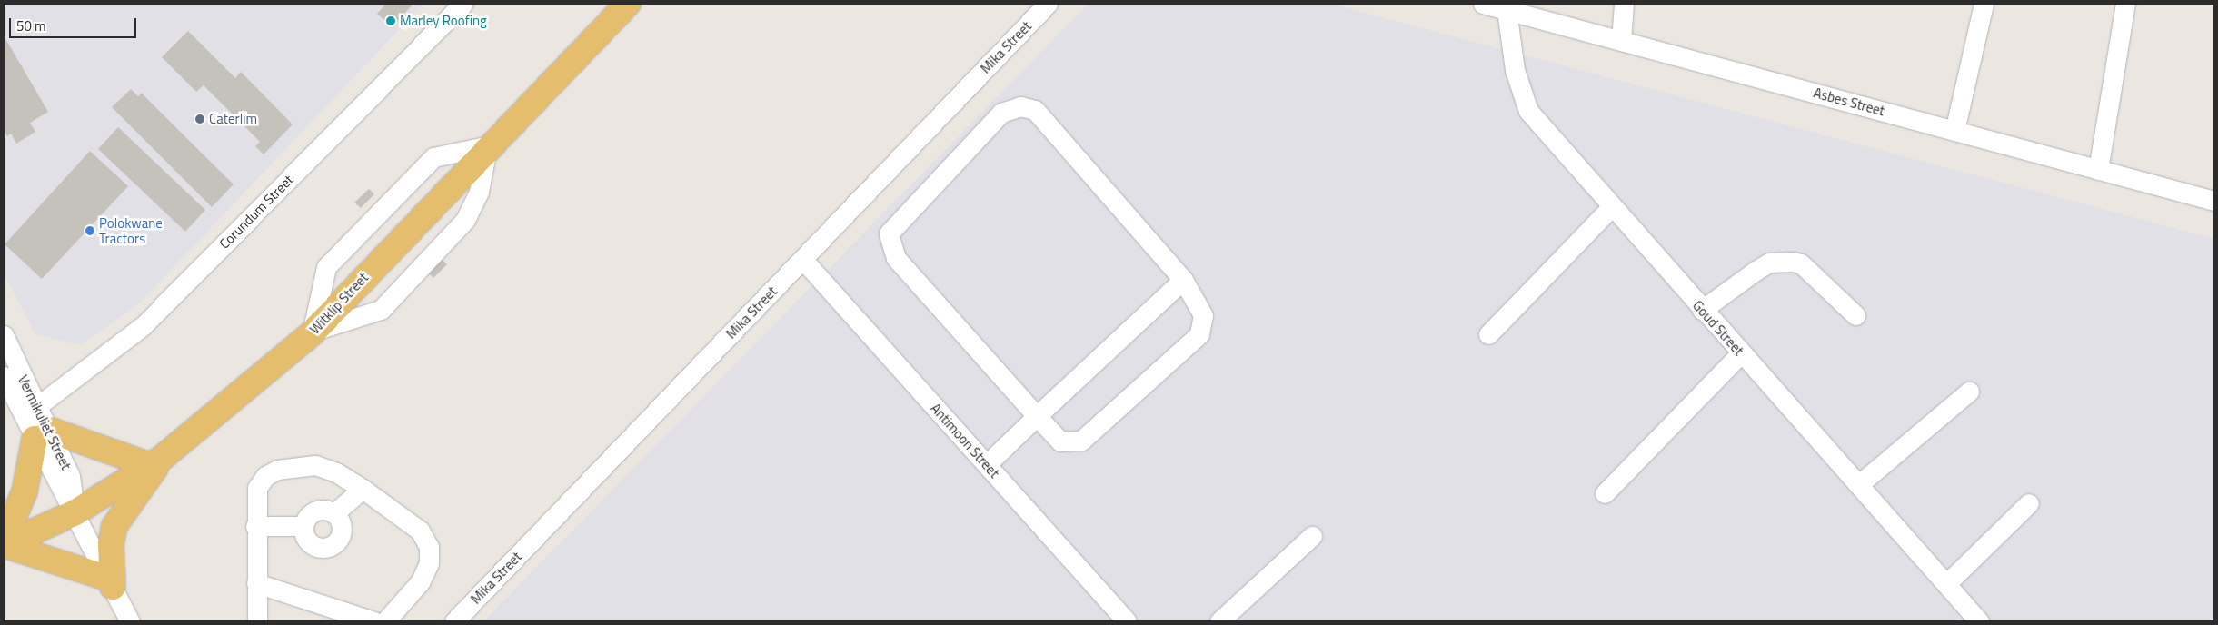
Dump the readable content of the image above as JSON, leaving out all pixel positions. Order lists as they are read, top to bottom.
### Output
{
  "streets": {
    "main road": ["Witklip Street"],
    "street": [
      "Mika Street",
      "Asbes Street",
      "Corundum Street",
      "Goud Street",
      "Vermikuliet Street",
      "Antimoon Street"
    ]
  },
  "crossings": [
    ["Mika Street", "Antimoon Street"],
    ["Asbes Street", "Goud Street"],
    ["Corundum Street", "Vermikuliet Street"],
    ["Witklip Street", "Vermikuliet Street"]
  ],
  "places": ["Marley Roofing", "Caterlim", "Polokwane Tractors"],
  "scale_bar": "50 m"
}
